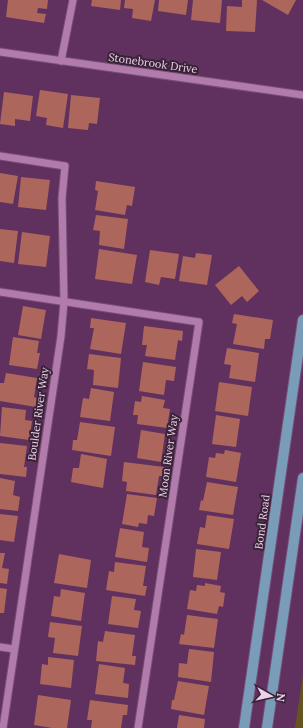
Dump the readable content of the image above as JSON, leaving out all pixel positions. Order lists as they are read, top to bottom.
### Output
{
  "streets": {
    "main road": ["Bond Road"],
    "street": ["Stonebrook Drive", "Boulder River Way", "Moon River Way"]
  },
  "crossings": [
    ["Boulder River Way", "Moon River Way"]
  ],
  "north": "right"
}
